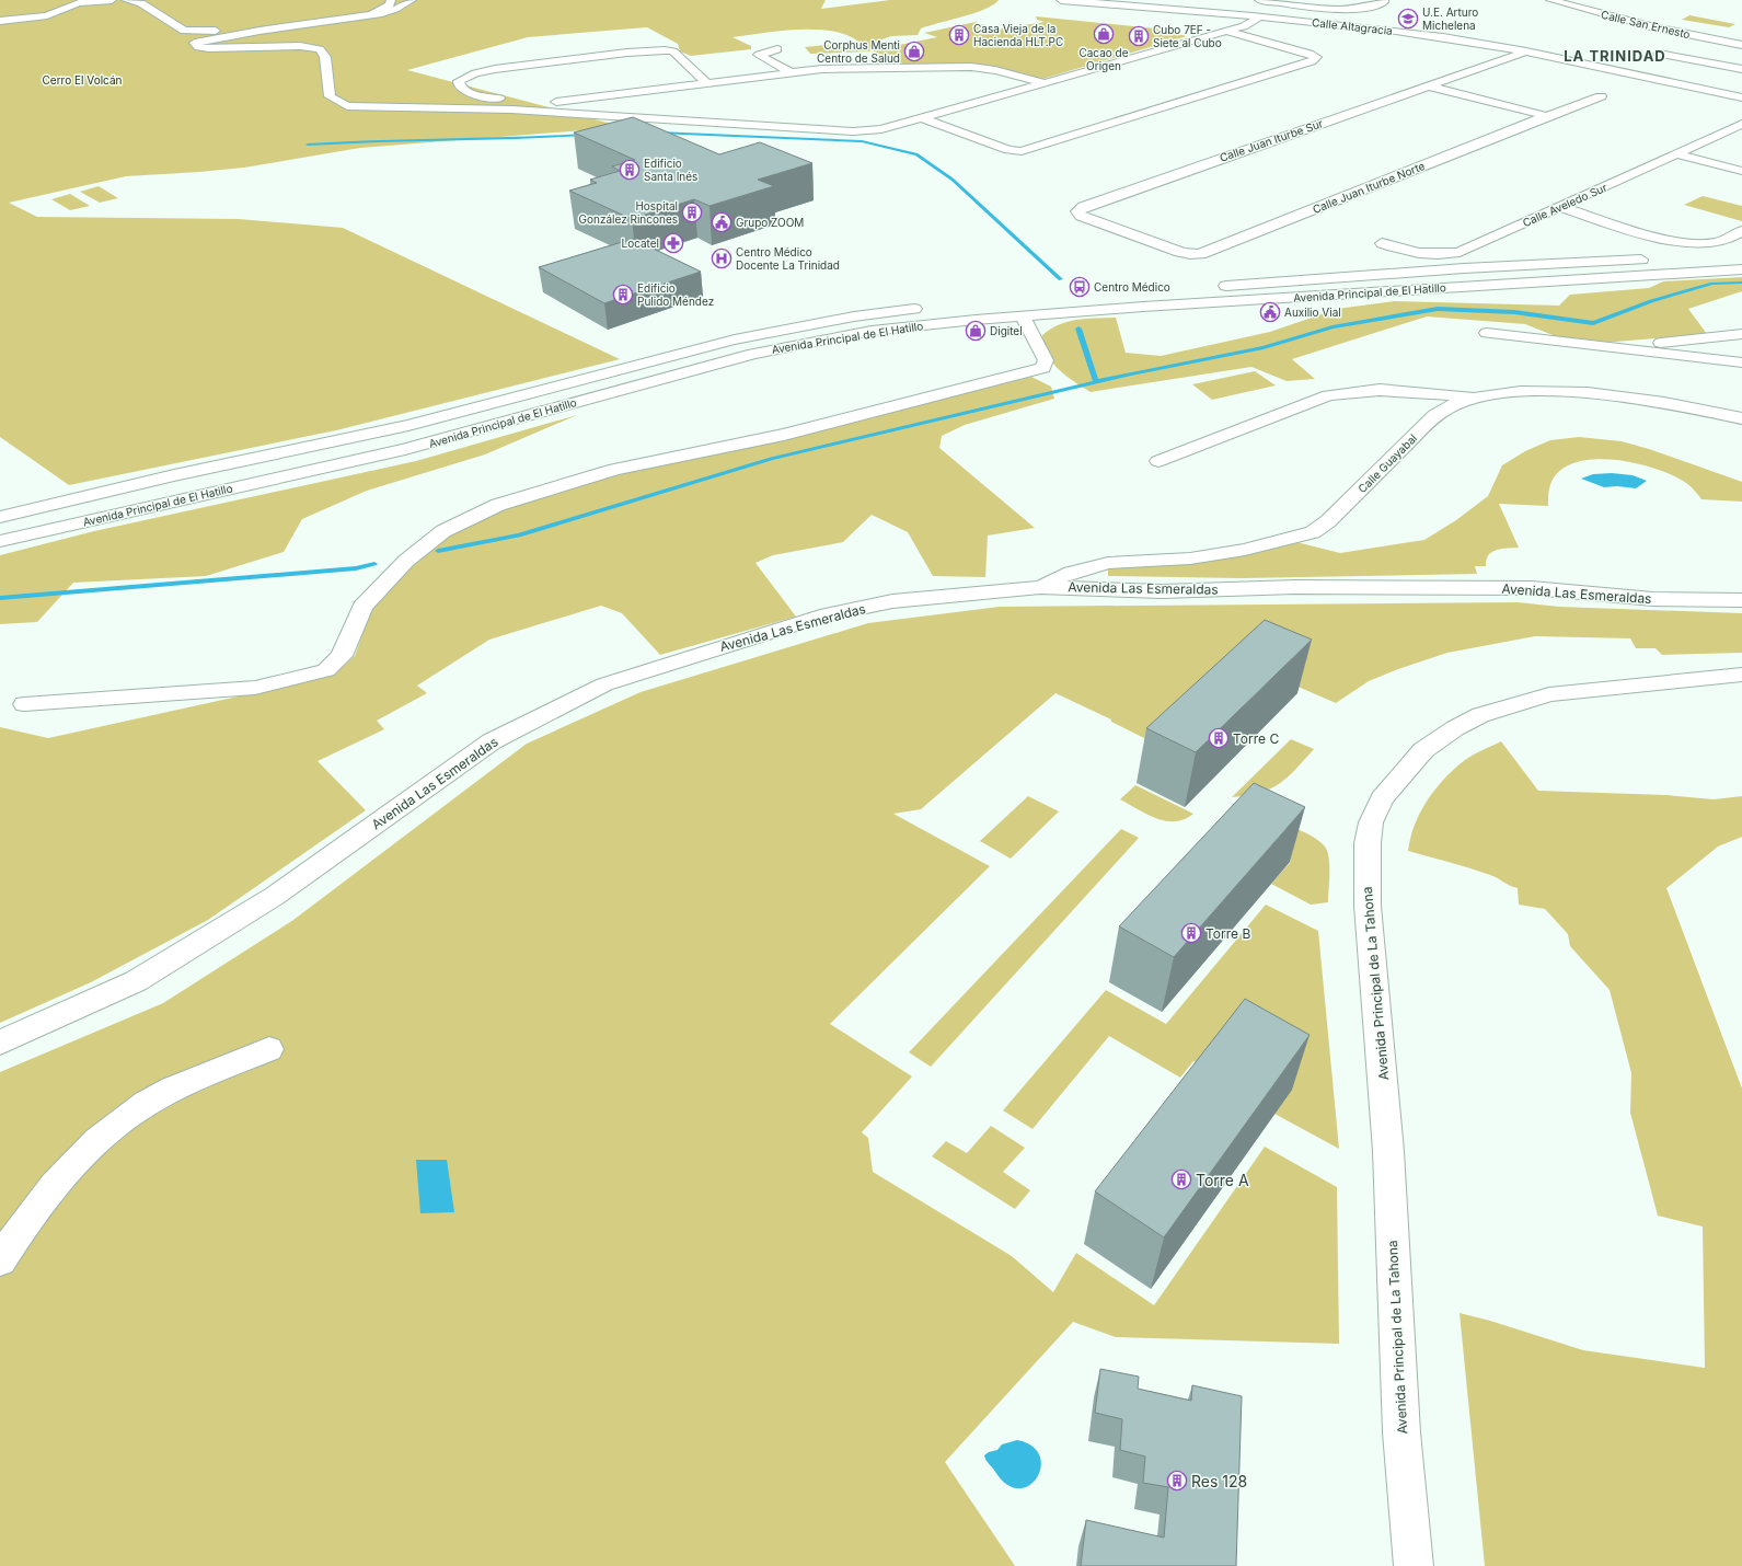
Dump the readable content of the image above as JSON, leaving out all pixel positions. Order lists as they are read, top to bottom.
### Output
{
  "streets": {
    "street": [
      "Calle San Ernesto",
      "Calle Altagracia",
      "Calle Juan Iturbe Sur",
      "Calle Juan Iturbe Norte",
      "Calle Aveledo Sur",
      "Avenida Principal de El Hatillo",
      "Calle Guayabal",
      "Avenida Las Esmeraldas",
      "Avenida Principal de La Tahona"
    ]
  },
  "crossings": [
    ["Calle Altagracia", "Calle Juan Iturbe Sur"],
    ["Calle Juan Iturbe Sur", "Calle Juan Iturbe Norte"],
    ["Calle Guayabal", "Avenida Las Esmeraldas"]
  ],
  "districts": ["LA TRINIDAD"],
  "parks": ["Cerro El Volcán"],
  "places": {
    "school or university": ["U.E. Arturo Michelena"],
    "shop": ["Cacao de Origen", "Corphus Menti Centro de Salud", "Digitel"],
    "building": [
      "Casa Vieja de la Hacienda HLT.PC",
      "Cubo 7EF - Siete al Cubo",
      "Edificio Santa Inés",
      "Hospital González Rincones",
      "Edificio Pulido Méndez",
      "Torre C",
      "Torre B",
      "Torre A",
      "Res 128"
    ],
    "public building": ["Grupo ZOOM", "Auxilio Vial"],
    "pharmacy": ["Locatel"],
    "hospital": ["Centro Médico Docente La Trinidad"],
    "bus stop": ["Centro Médico"]
  }
}
